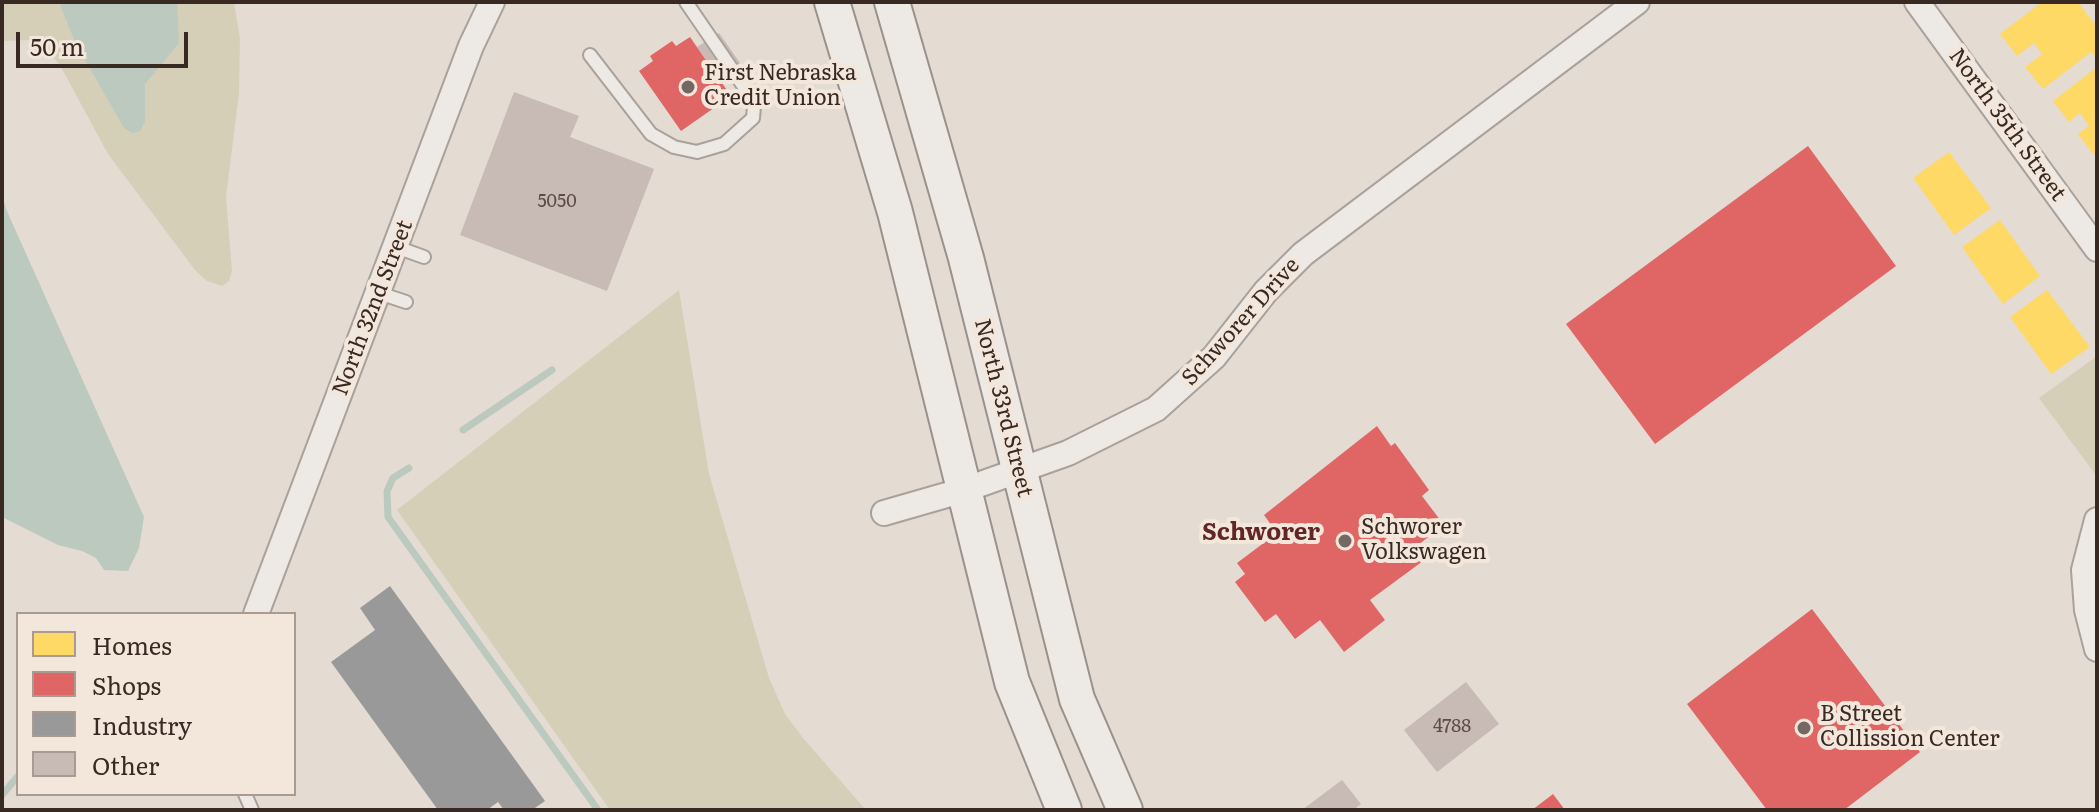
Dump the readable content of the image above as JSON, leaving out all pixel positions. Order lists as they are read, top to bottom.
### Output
{
  "streets": {
    "main road": ["North 33rd Street"],
    "street": ["North 35th Street", "North 32nd Street", "Schworer Drive"]
  },
  "crossings": [
    ["Schworer Drive", "North 33rd Street"]
  ],
  "districts": ["Schworer"],
  "places": ["First Nebraska Credit Union", "Schworer Volkswagen", "B Street Collission Center"],
  "house_numbers": ["5050", "4788"],
  "legend": [
    "Homes",
    "Shops",
    "Industry",
    "Other"
  ],
  "scale_bar": "50 m"
}
